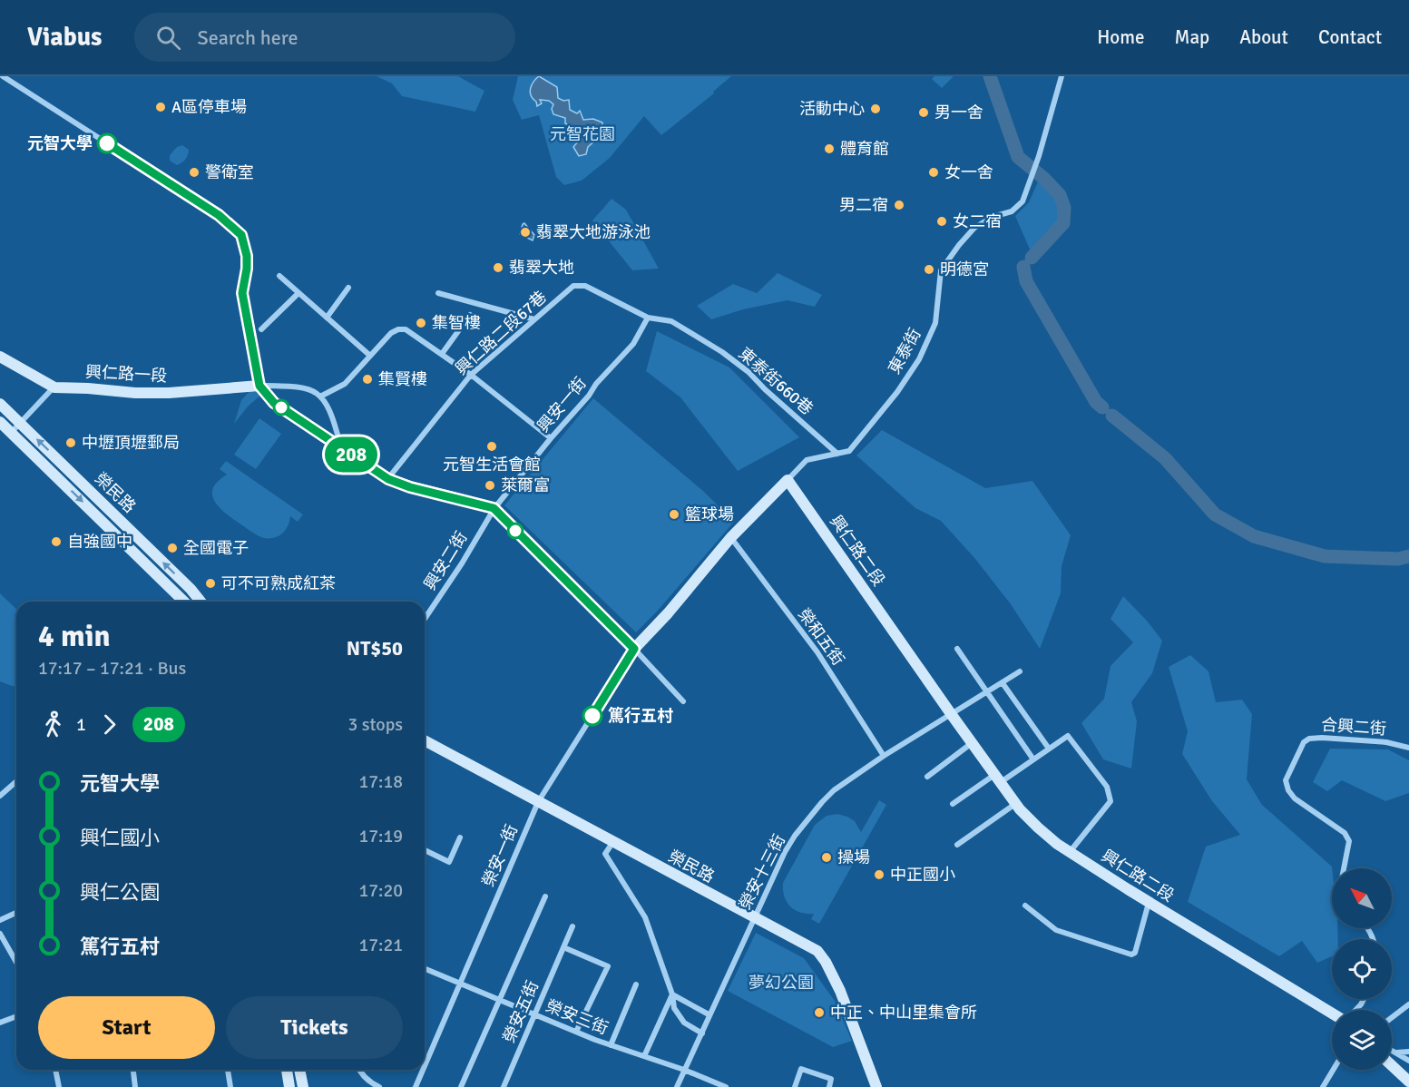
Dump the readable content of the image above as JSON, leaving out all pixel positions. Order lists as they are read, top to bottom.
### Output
{
  "streets": {
    "street": [
      "興仁路二段67巷",
      "東泰街",
      "興仁路一段",
      "東泰街660巷",
      "興安一街",
      "榮民路",
      "興仁路二段",
      "興安二街",
      "榮和五街",
      "合興二街",
      "榮安一街",
      "榮安十三街",
      "榮安五街",
      "榮安三街"
    ]
  },
  "crossings": [
    ["興仁路二段67巷", "東泰街660巷"],
    ["東泰街", "東泰街660巷"],
    ["東泰街660巷", "興安一街"],
    ["興安一街", "興安二街"],
    ["榮民路", "榮安一街"],
    ["榮民路", "榮安十三街"],
    ["興仁路二段", "榮安十三街"],
    ["榮和五街", "榮安十三街"],
    ["榮安一街", "榮安三街"],
    ["榮安十三街", "榮安三街"],
    ["榮安五街", "榮安三街"]
  ],
  "parks": ["元智花園", "夢幻公園"],
  "places": [
    "A區停車場",
    "活動中心",
    "男一舍",
    "元智大學",
    "體育館",
    "警衛室",
    "女一舍",
    "男二宿",
    "女二宿",
    "翡翠大地游泳池",
    "翡翠大地",
    "明德宮",
    "集智樓",
    "集賢樓",
    "中壢頂壢郵局",
    "元智生活會館",
    "萊爾富",
    "籃球場",
    "自強國中",
    "全國電子",
    "可不可熟成紅茶",
    "篤行五村",
    "操場",
    "中正國小",
    "中正、中山里集會所"
  ],
  "lines": ["bus line 208"],
  "north": "top left",
  "page": {
    "header": "Viabus",
    "search": "Search here",
    "nav": [
      "Home",
      "Map",
      "About",
      "Contact"
    ],
    "on_map": "208",
    "heading": ["4 min", "17:17 – 17:21 · Bus", "NT$50"],
    "legs": ["1", "208", "3 stops"],
    "list": [
      {
        "name": "元智大學",
        "value": "17:18"
      },
      {
        "name": "興仁國小",
        "value": "17:19"
      },
      {
        "name": "興仁公園",
        "value": "17:20"
      },
      {
        "name": "篤行五村",
        "value": "17:21"
      }
    ],
    "buttons": ["Start", "Tickets"]
  }
}
